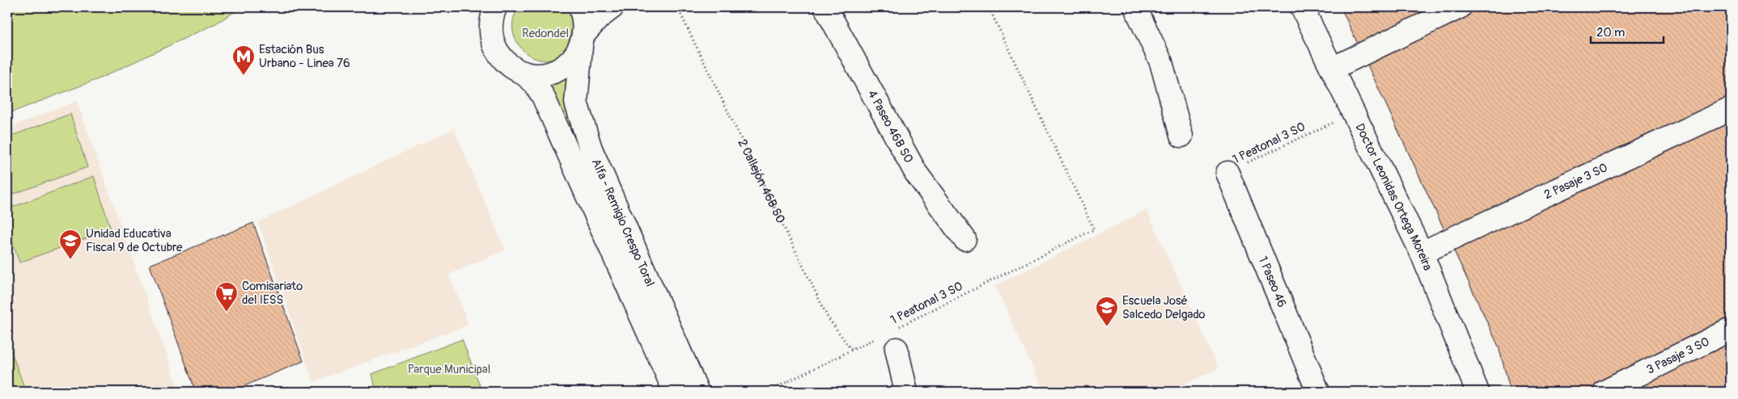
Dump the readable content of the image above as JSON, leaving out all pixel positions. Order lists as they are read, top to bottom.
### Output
{
  "streets": {
    "street": [
      "4 Paseo 46B SO",
      "2 Pasaje 3 SO",
      "Doctor Leonidas Ortega Moreira",
      "Alfa - Remigio Crespo Toral",
      "1 Paseo 46",
      "3 Pasaje 3 SO"
    ],
    "path": ["1 Peatonal 3 SO", "2 Callejón 46B SO"]
  },
  "crossings": [
    ["1 Peatonal 3 SO", "2 Callejón 46B SO"],
    ["1 Peatonal 3 SO", "1 Paseo 46"],
    ["2 Pasaje 3 SO", "Doctor Leonidas Ortega Moreira"]
  ],
  "parks": ["Redondel", "Parque Municipal"],
  "places": {
    "metro station": ["Estación Bus Urbano - Linea 76"],
    "school or university": ["Unidad Educativa Fiscal 9 de Octubre", "Escuela José Salcedo Delgado"],
    "supermarket": ["Comisariato del IESS"]
  },
  "scale_bar": "20 m"
}
